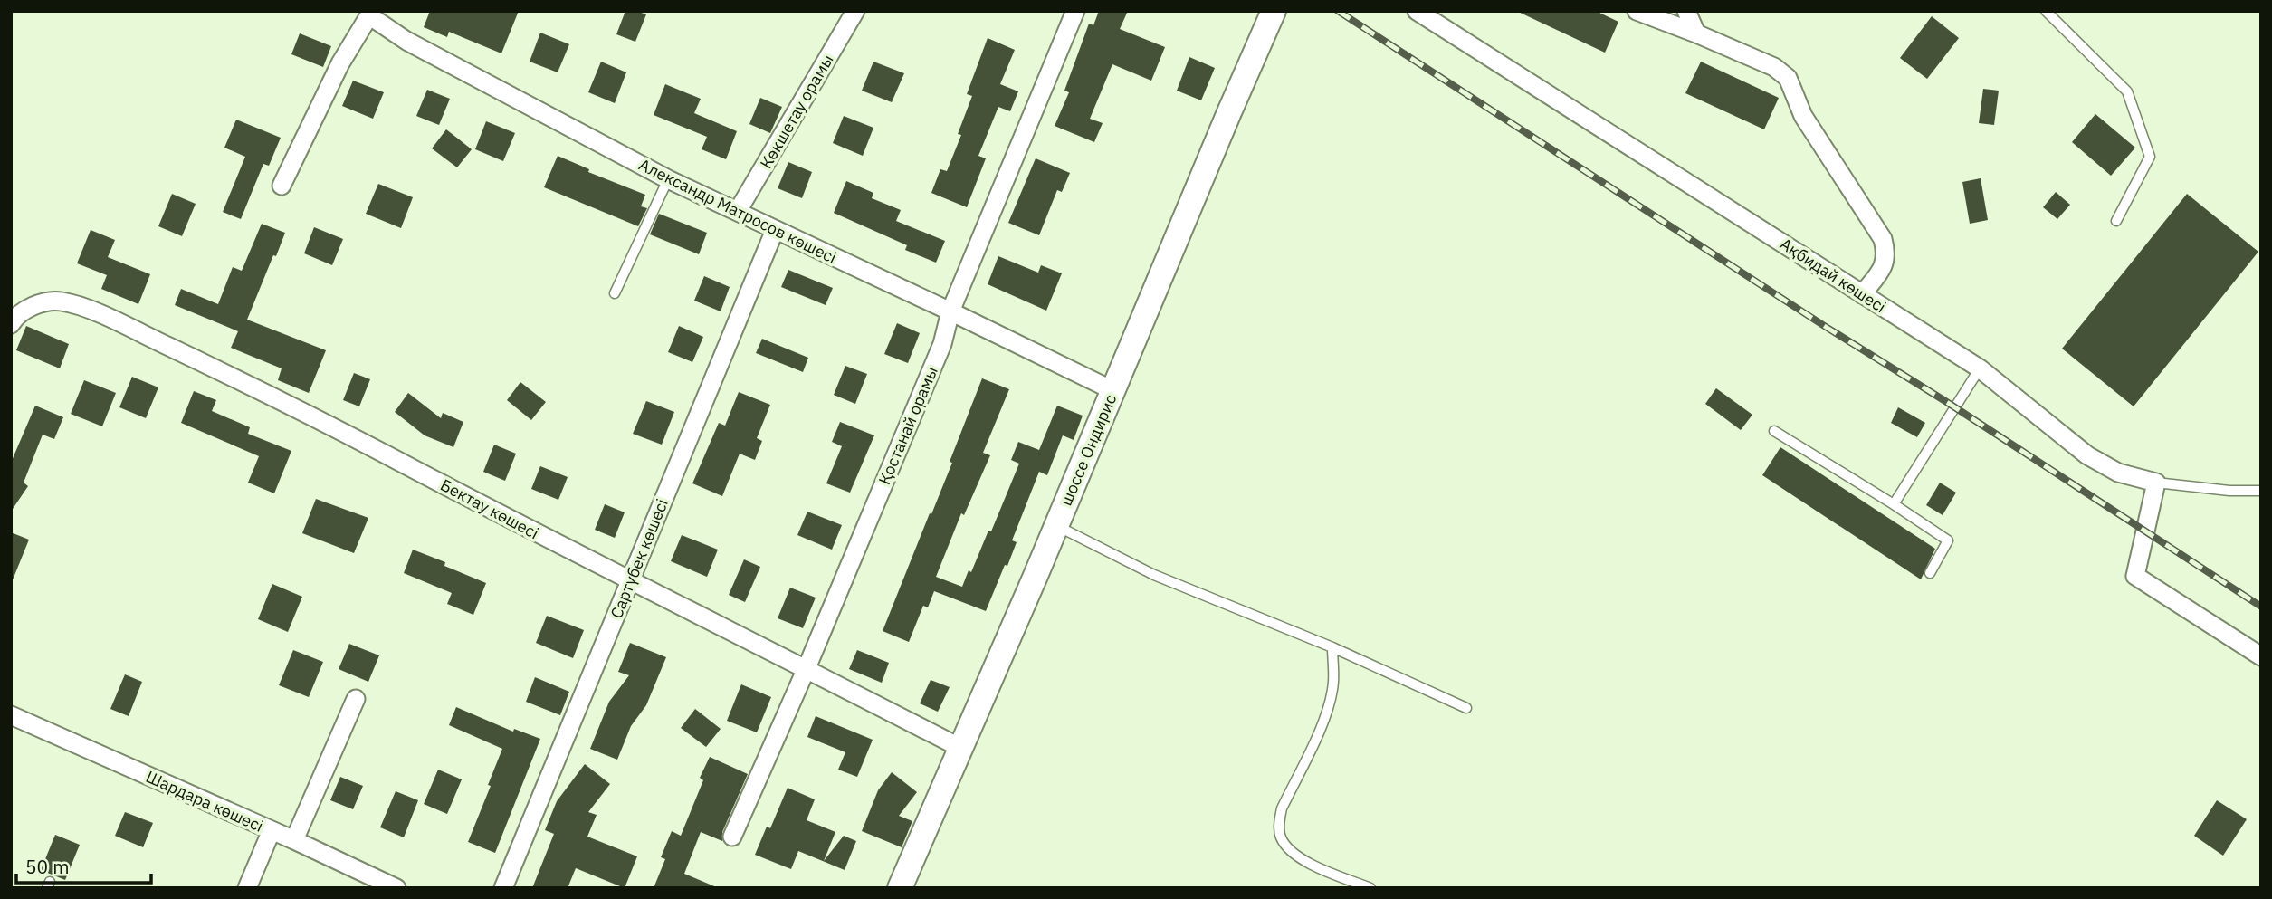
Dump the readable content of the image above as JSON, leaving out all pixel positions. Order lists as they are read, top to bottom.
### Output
{
  "streets": {
    "main road": ["шоссе Ондирис"],
    "street": [
      "Көкшетау орамы",
      "Александр Матросов көшесі",
      "Ақбидай көшесі",
      "Қостанай орамы",
      "Бектау көшесі",
      "Сартүбек көшесі",
      "Шардара көшесі"
    ]
  },
  "crossings": [
    ["Көкшетау орамы", "Александр Матросов көшесі"],
    ["Александр Матросов көшесі", "Қостанай орамы"],
    ["Александр Матросов көшесі", "шоссе Ондирис"],
    ["Александр Матросов көшесі", "Сартүбек көшесі"],
    ["Қостанай орамы", "Бектау көшесі"],
    ["шоссе Ондирис", "Бектау көшесі"],
    ["Бектау көшесі", "Сартүбек көшесі"]
  ],
  "scale_bar": "50 m"
}
